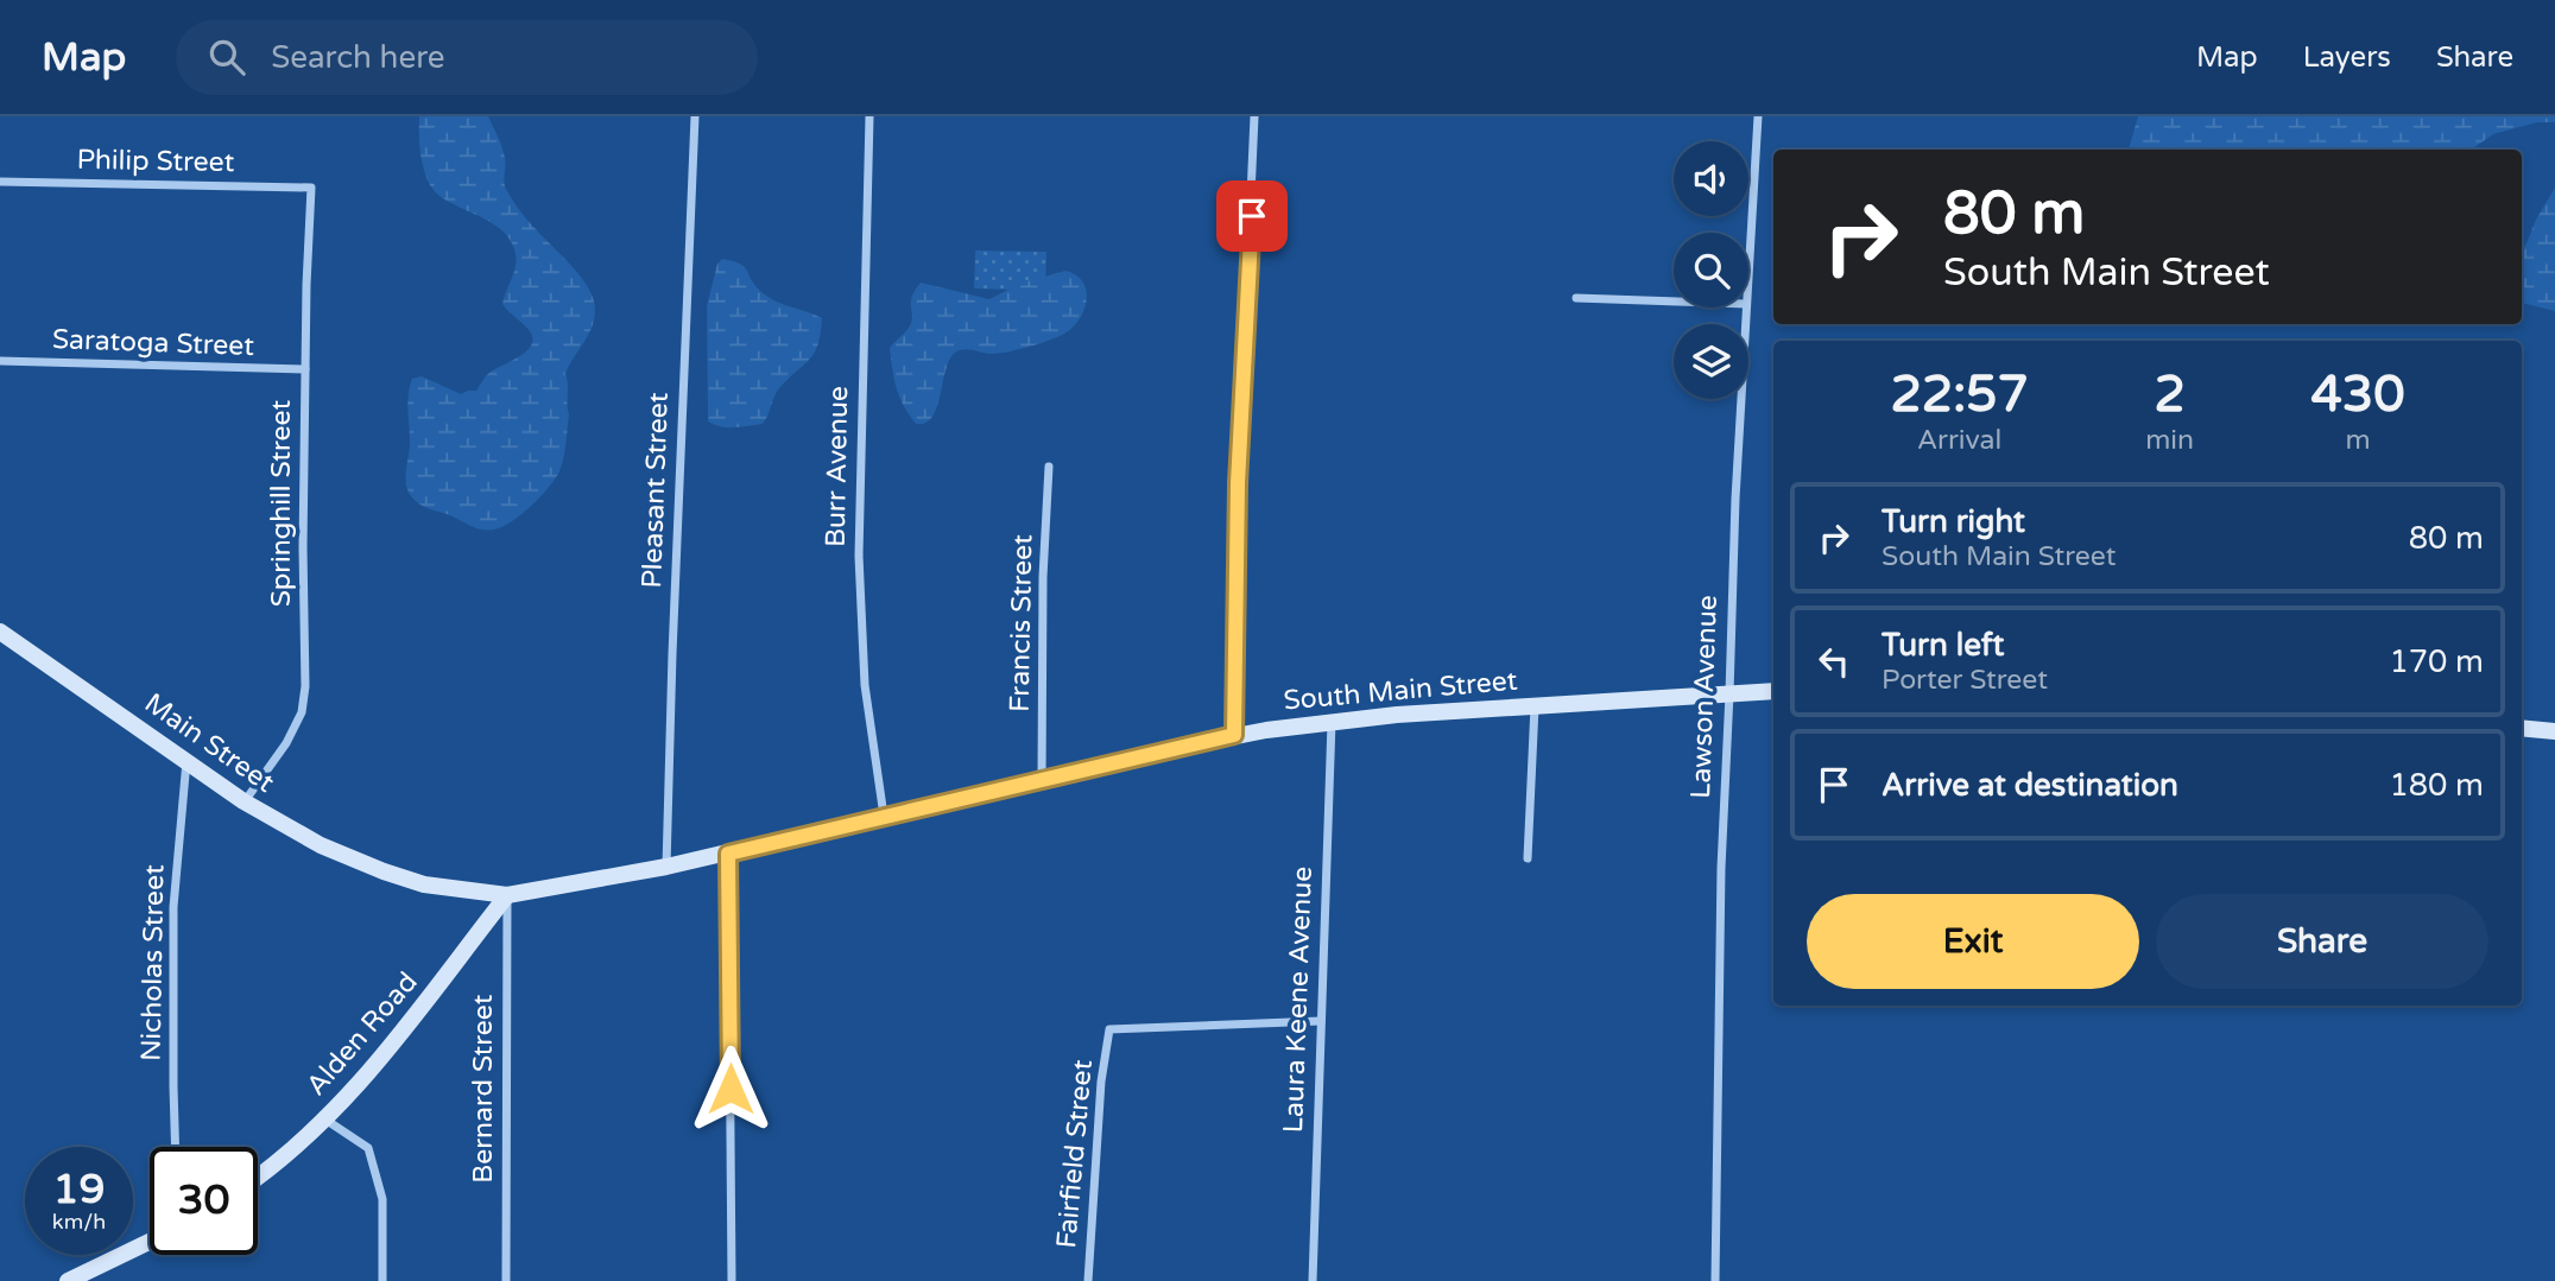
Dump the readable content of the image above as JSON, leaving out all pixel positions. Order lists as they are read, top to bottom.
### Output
{
  "streets": {
    "main road": ["South Main Street", "Main Street", "Alden Road"],
    "street": [
      "Philip Street",
      "Saratoga Street",
      "Burr Avenue",
      "Pleasant Street",
      "Springhill Street",
      "Francis Street",
      "Lawson Avenue",
      "Nicholas Street",
      "Laura Keene Avenue",
      "Bernard Street",
      "Fairfield Street"
    ]
  },
  "crossings": [
    ["Philip Street", "Springhill Street"],
    ["Saratoga Street", "Springhill Street"],
    ["Burr Avenue", "South Main Street"],
    ["Pleasant Street", "South Main Street"],
    ["Springhill Street", "Main Street"],
    ["Francis Street", "South Main Street"],
    ["South Main Street", "Lawson Avenue"],
    ["South Main Street", "Main Street"],
    ["South Main Street", "Laura Keene Avenue"],
    ["South Main Street", "Alden Road"],
    ["South Main Street", "Bernard Street"],
    ["Main Street", "Nicholas Street"],
    ["Laura Keene Avenue", "Fairfield Street"],
    ["Alden Road", "Bernard Street"]
  ],
  "page": {
    "header": "Map",
    "search": "Search here",
    "nav": ["Map", "Layers", "Share"],
    "turn": ["80 m", "South Main Street"],
    "eta": [
      "22:57",
      "Arrival",
      "2",
      "min",
      "430",
      "m"
    ],
    "list": [
      {
        "name": "Turn right",
        "note": "South Main Street",
        "value": "80 m"
      },
      {
        "name": "Turn left",
        "note": "Porter Street",
        "value": "170 m"
      },
      {
        "name": "Arrive at destination",
        "value": "180 m"
      }
    ],
    "buttons": ["Exit", "Share"],
    "speed": "19 km/h",
    "limit": "30"
  }
}
